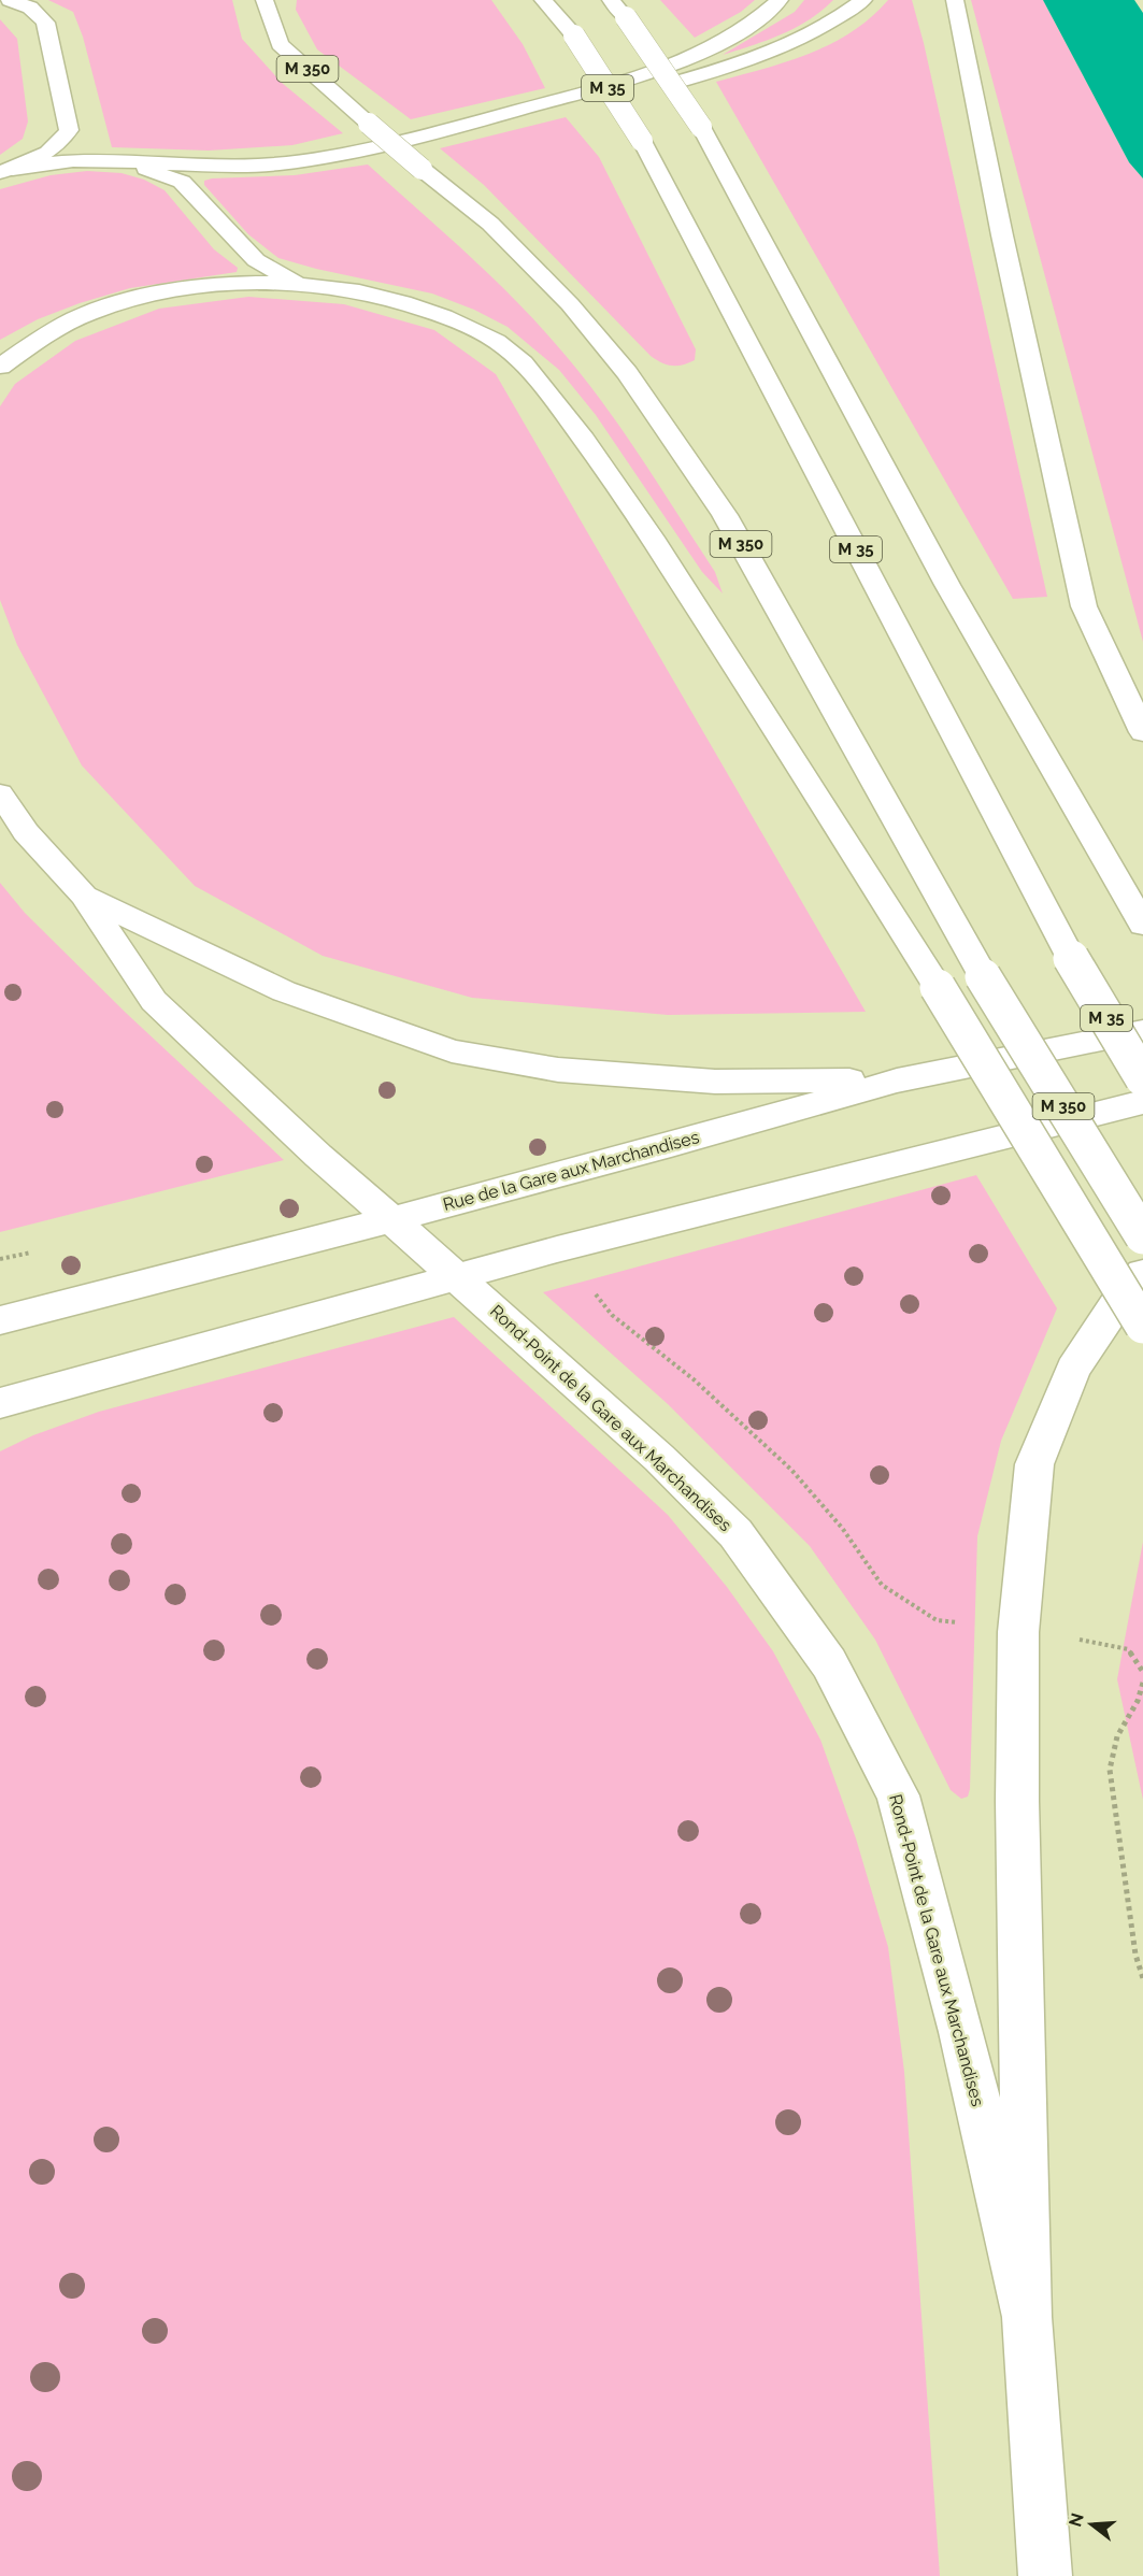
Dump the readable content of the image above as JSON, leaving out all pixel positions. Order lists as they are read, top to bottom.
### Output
{
  "streets": {
    "main road": [
      "M 350",
      "M 35",
      "Rue de la Gare aux Marchandises",
      "Rond-Point de la Gare aux Marchandises"
    ]
  },
  "crossings": [
    ["Rue de la Gare aux Marchandises", "Rond-Point de la Gare aux Marchandises"]
  ],
  "north": "left"
}
